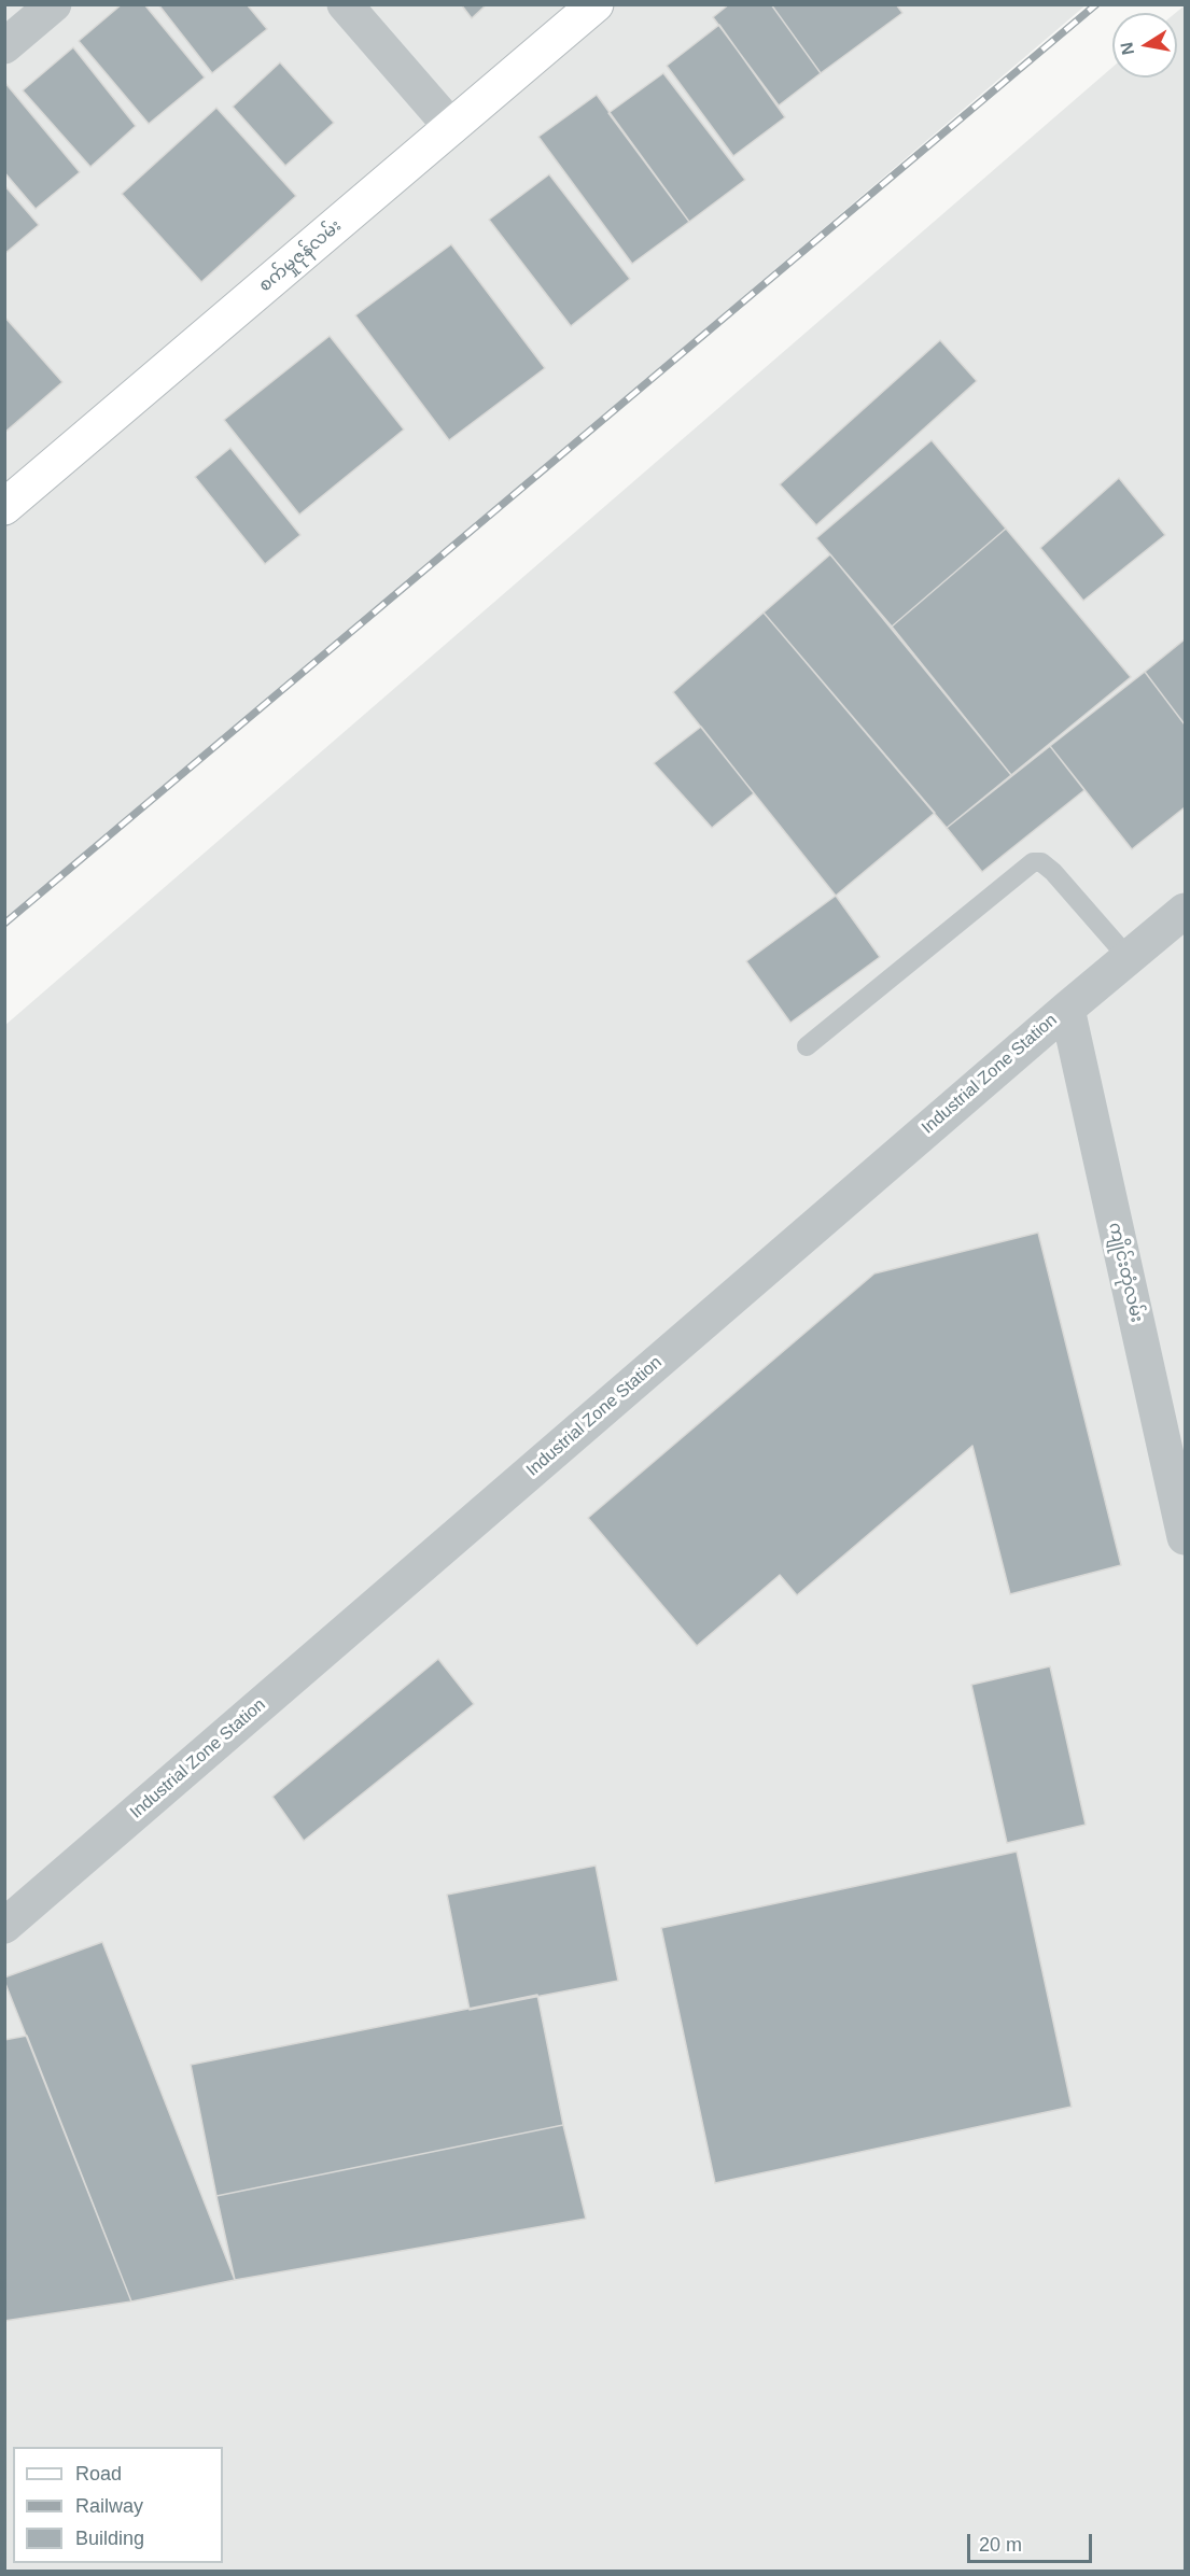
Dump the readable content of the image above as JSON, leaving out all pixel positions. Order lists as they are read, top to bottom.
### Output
{
  "streets": {
    "street": ["စက်မှုဇုန်လမ်း", "Industrial Zone Station", "ကျိုင်းတုံလမ်း"]
  },
  "crossings": [
    ["Industrial Zone Station", "ကျိုင်းတုံလမ်း"]
  ],
  "legend": ["Road", "Railway", "Building"],
  "scale_bar": "20 m",
  "north": "left"
}
